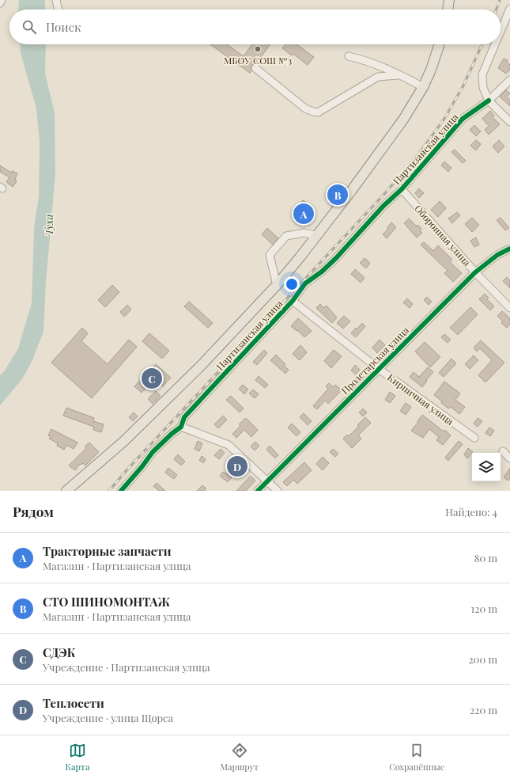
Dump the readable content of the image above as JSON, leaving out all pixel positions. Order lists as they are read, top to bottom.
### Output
{
  "streets": {
    "main road": ["Партизанская улица"],
    "street": ["Оборонная улица", "Пролетарская улица", "Кирпичная улица"]
  },
  "crossings": [
    ["Партизанская улица", "Оборонная улица"],
    ["Партизанская улица", "Кирпичная улица"],
    ["Оборонная улица", "Пролетарская улица"],
    ["Пролетарская улица", "Кирпичная улица"]
  ],
  "water": ["Туха"],
  "places": ["МБОУ СОШ №3"],
  "page": {
    "search": "Поиск",
    "pins": [
      "B",
      "A",
      "C",
      "D"
    ],
    "heading": ["Рядом", "Найдено: 4"],
    "list": [
      {
        "mark": "A",
        "name": "Тракторные запчасти",
        "note": "Магазин · Партизанская улица",
        "value": "80 m"
      },
      {
        "mark": "B",
        "name": "СТО ШИНОМОНТАЖ",
        "note": "Магазин · Партизанская улица",
        "value": "120 m"
      },
      {
        "mark": "C",
        "name": "СДЭК",
        "note": "Учреждение · Партизанская улица",
        "value": "200 m"
      },
      {
        "mark": "D",
        "name": "Теплосети",
        "note": "Учреждение · улица Щорса",
        "value": "220 m"
      }
    ],
    "nav": ["Карта", "Маршрут", "Сохранённые"]
  }
}
